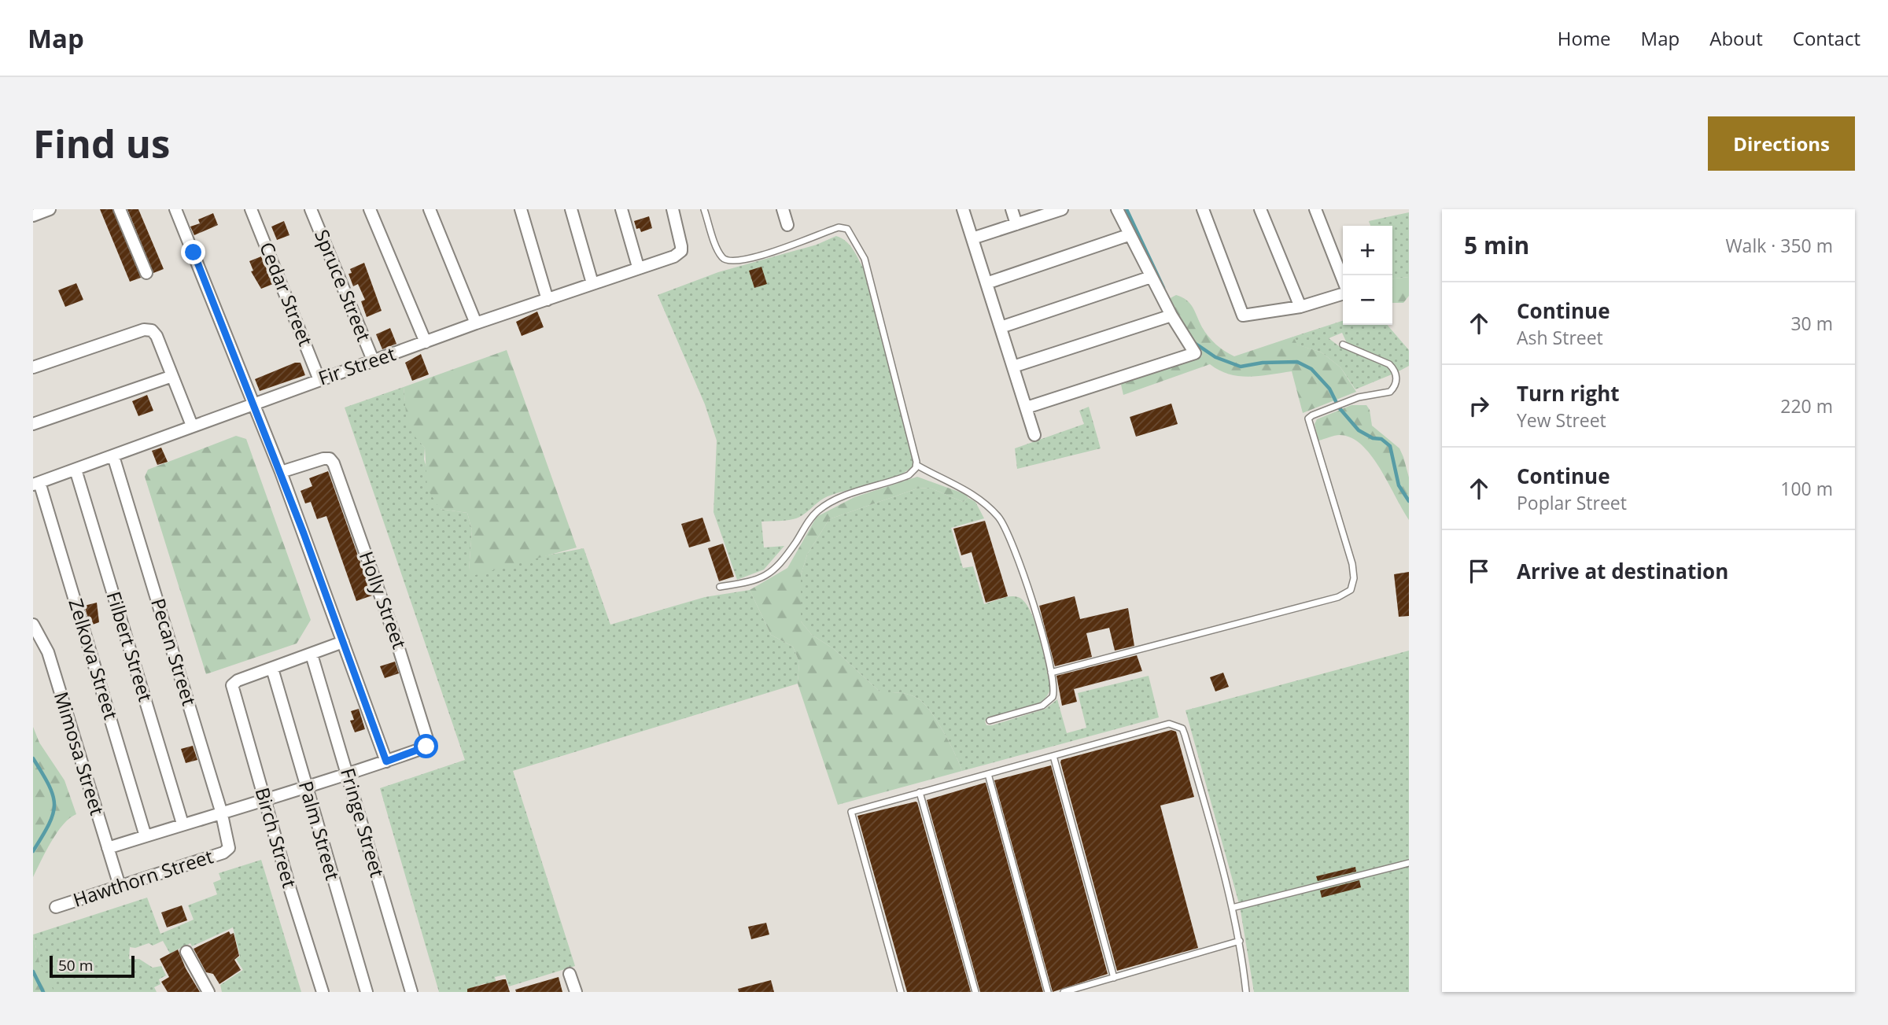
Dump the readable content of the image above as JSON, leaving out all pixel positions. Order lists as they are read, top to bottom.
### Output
{
  "streets": {
    "street": [
      "Spruce Street",
      "Cedar Street",
      "Fir Street",
      "Holly Street",
      "Filbert Street",
      "Pecan Street",
      "Zelkova Street",
      "Mimosa Street",
      "Fringe Street",
      "Palm Street",
      "Birch Street",
      "Hawthorn Street"
    ]
  },
  "crossings": [
    ["Spruce Street", "Fir Street"],
    ["Cedar Street", "Fir Street"],
    ["Fir Street", "Filbert Street"],
    ["Fir Street", "Pecan Street"],
    ["Fir Street", "Zelkova Street"],
    ["Pecan Street", "Hawthorn Street"],
    ["Mimosa Street", "Hawthorn Street"],
    ["Palm Street", "Birch Street"]
  ],
  "scale_bar": "50 m",
  "page": {
    "header": "Map",
    "nav": [
      "Home",
      "Map",
      "About",
      "Contact"
    ],
    "buttons": "Directions",
    "title": "Find us",
    "heading": ["5 min", "Walk · 350 m"],
    "map_buttons": ["+", "−"],
    "list": [
      ["Continue", "Ash Street", "30 m"],
      ["Turn right", "Yew Street", "220 m"],
      ["Continue", "Poplar Street", "100 m"],
      "Arrive at destination"
    ],
    "scale": "50 m"
  }
}
